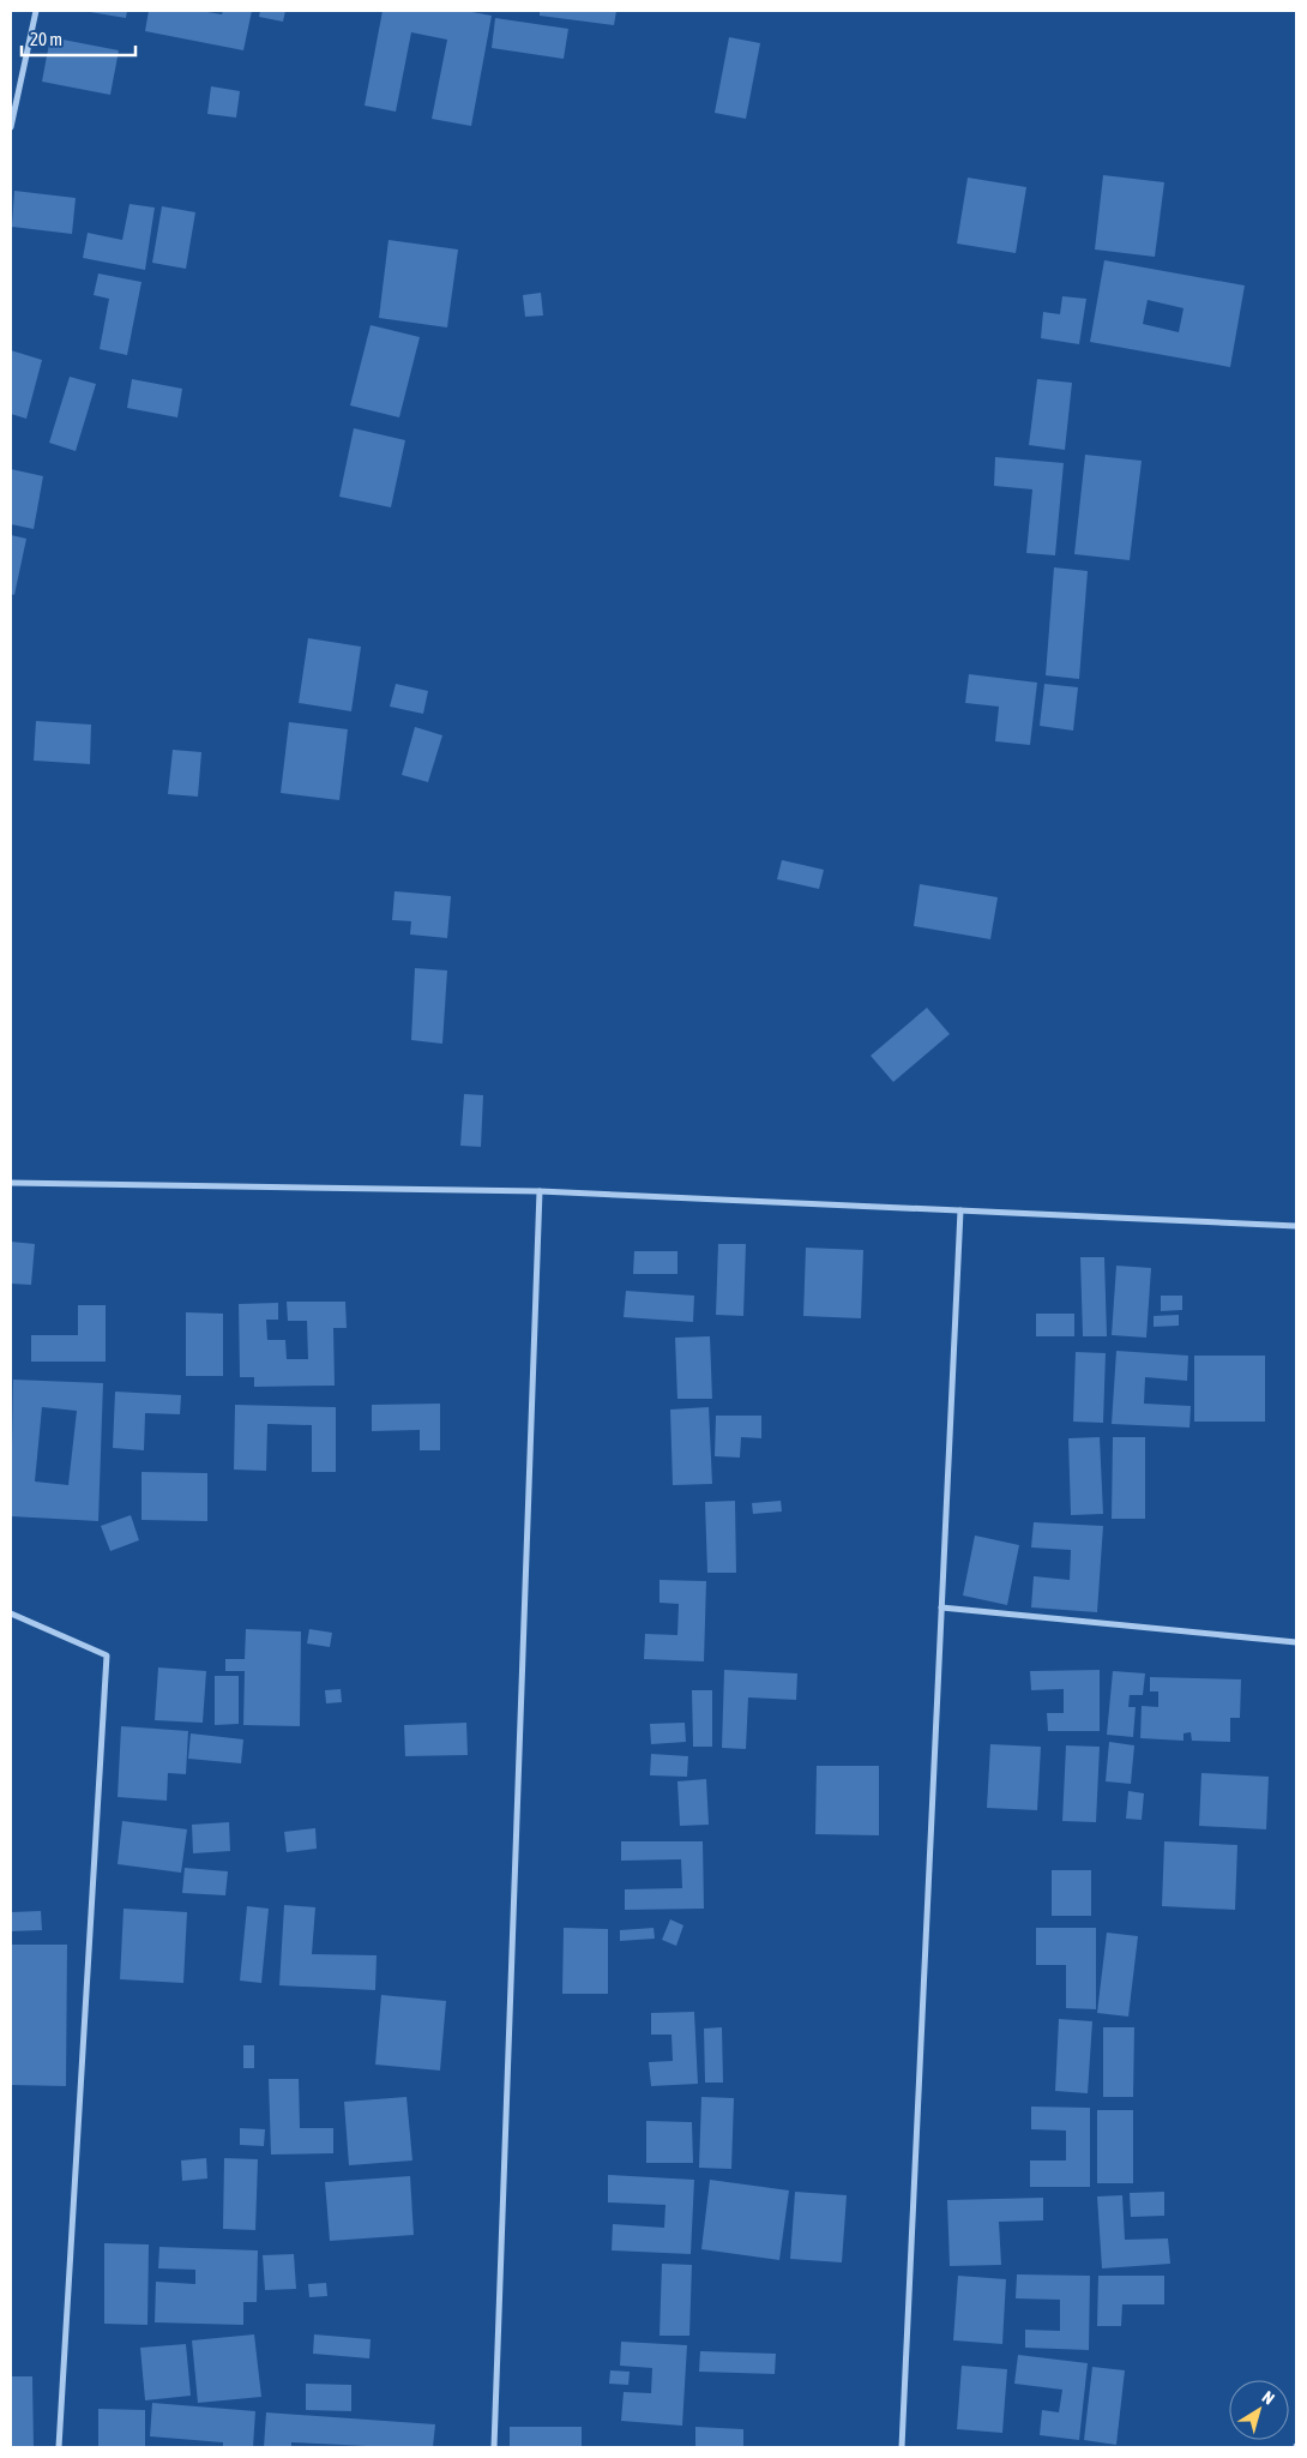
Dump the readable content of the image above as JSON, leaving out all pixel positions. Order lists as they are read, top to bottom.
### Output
{
  "scale_bar": "20 m",
  "north": "top right"
}
